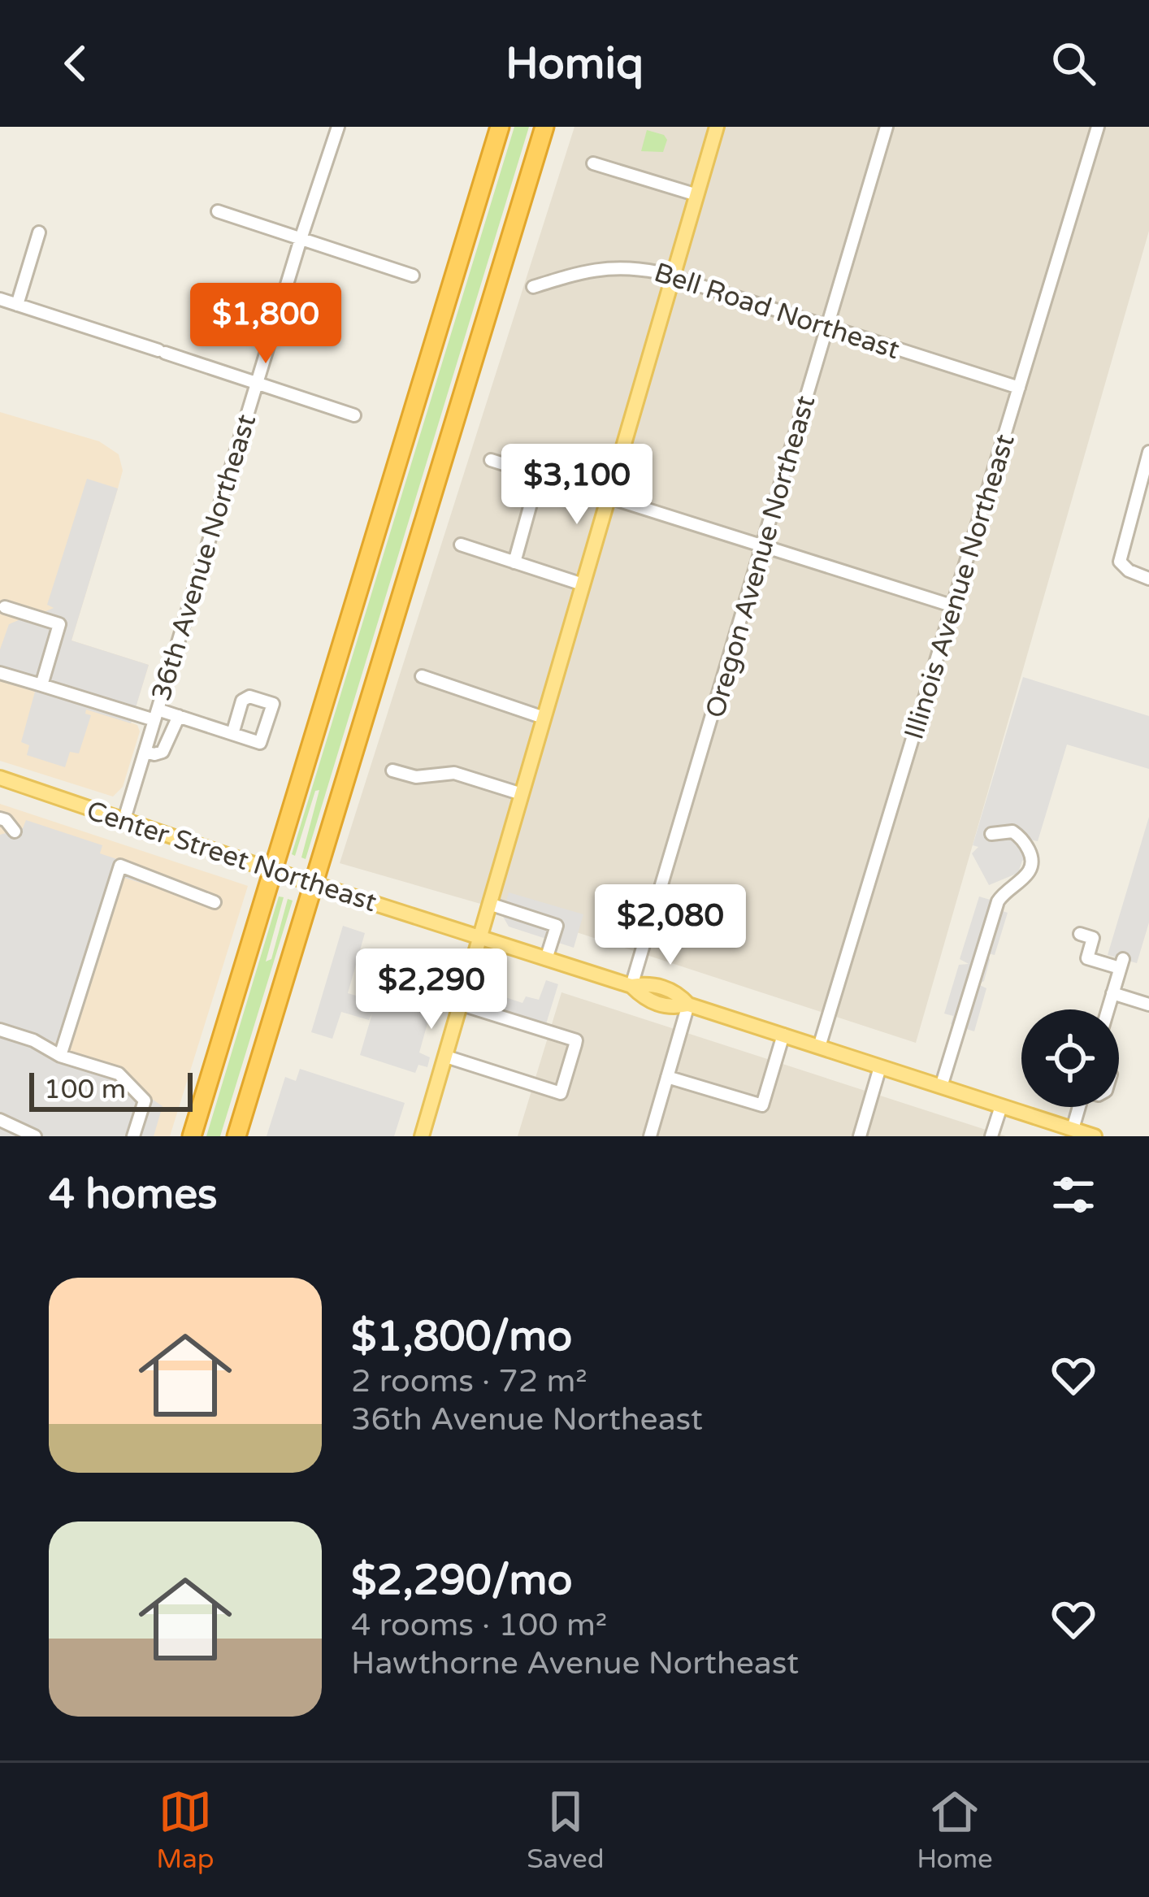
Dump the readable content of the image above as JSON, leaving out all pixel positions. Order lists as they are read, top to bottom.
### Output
{
  "streets": {
    "main road": ["Center Street Northeast"],
    "street": [
      "Bell Road Northeast",
      "Oregon Avenue Northeast",
      "36th Avenue Northeast",
      "Illinois Avenue Northeast"
    ]
  },
  "crossings": [
    ["Bell Road Northeast", "Oregon Avenue Northeast"],
    ["Bell Road Northeast", "Illinois Avenue Northeast"],
    ["Oregon Avenue Northeast", "Center Street Northeast"],
    ["36th Avenue Northeast", "Center Street Northeast"],
    ["Illinois Avenue Northeast", "Center Street Northeast"]
  ],
  "scale_bar": "100 m",
  "page": {
    "header": "Homiq",
    "price": [
      "$1,800",
      "$3,100",
      "$2,080",
      "$2,290"
    ],
    "scale": "100 m",
    "heading": "4 homes",
    "list": [
      {
        "name": "$1,800/mo",
        "note": "2 rooms · 72 m² · 36th Avenue Northeast"
      },
      {
        "name": "$2,290/mo",
        "note": "4 rooms · 100 m² · Hawthorne Avenue Northeast"
      }
    ],
    "tabs": ["Map", "Saved", "Home"]
  }
}
